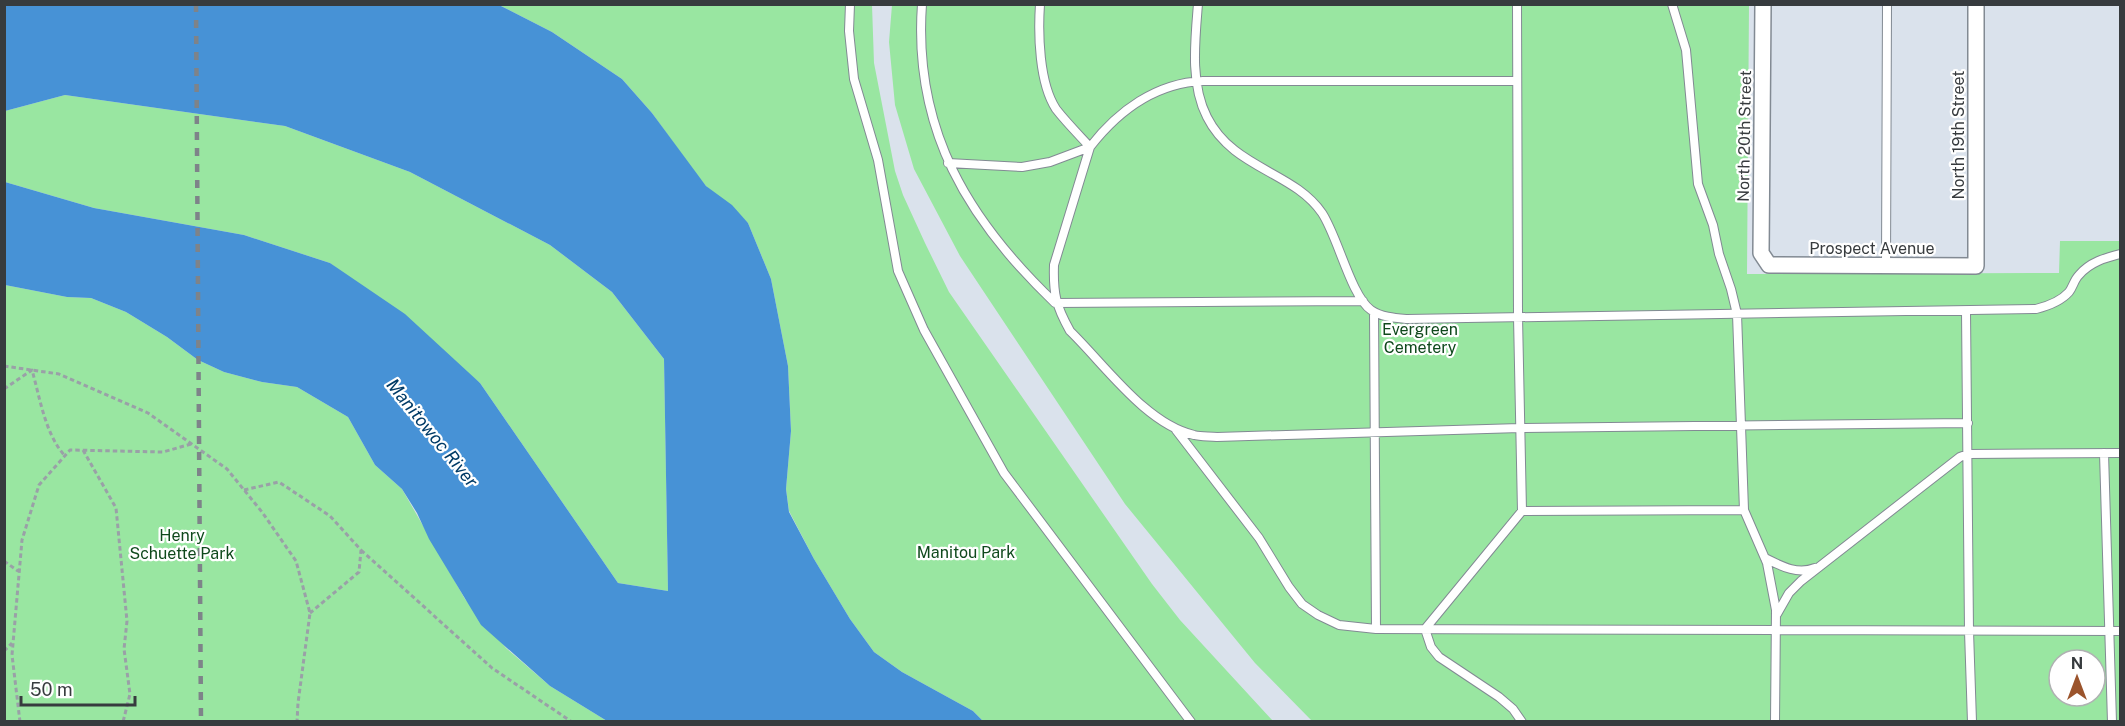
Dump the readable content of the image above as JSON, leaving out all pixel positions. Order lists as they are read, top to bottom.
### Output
{
  "streets": {
    "street": ["North 19th Street", "North 20th Street", "Prospect Avenue"]
  },
  "crossings": [
    ["North 19th Street", "Prospect Avenue"],
    ["North 20th Street", "Prospect Avenue"]
  ],
  "water": ["Manitowoc River"],
  "parks": ["Evergreen Cemetery", "Henry Schuette Park", "Manitou Park"],
  "scale_bar": "50 m",
  "north": "top"
}
